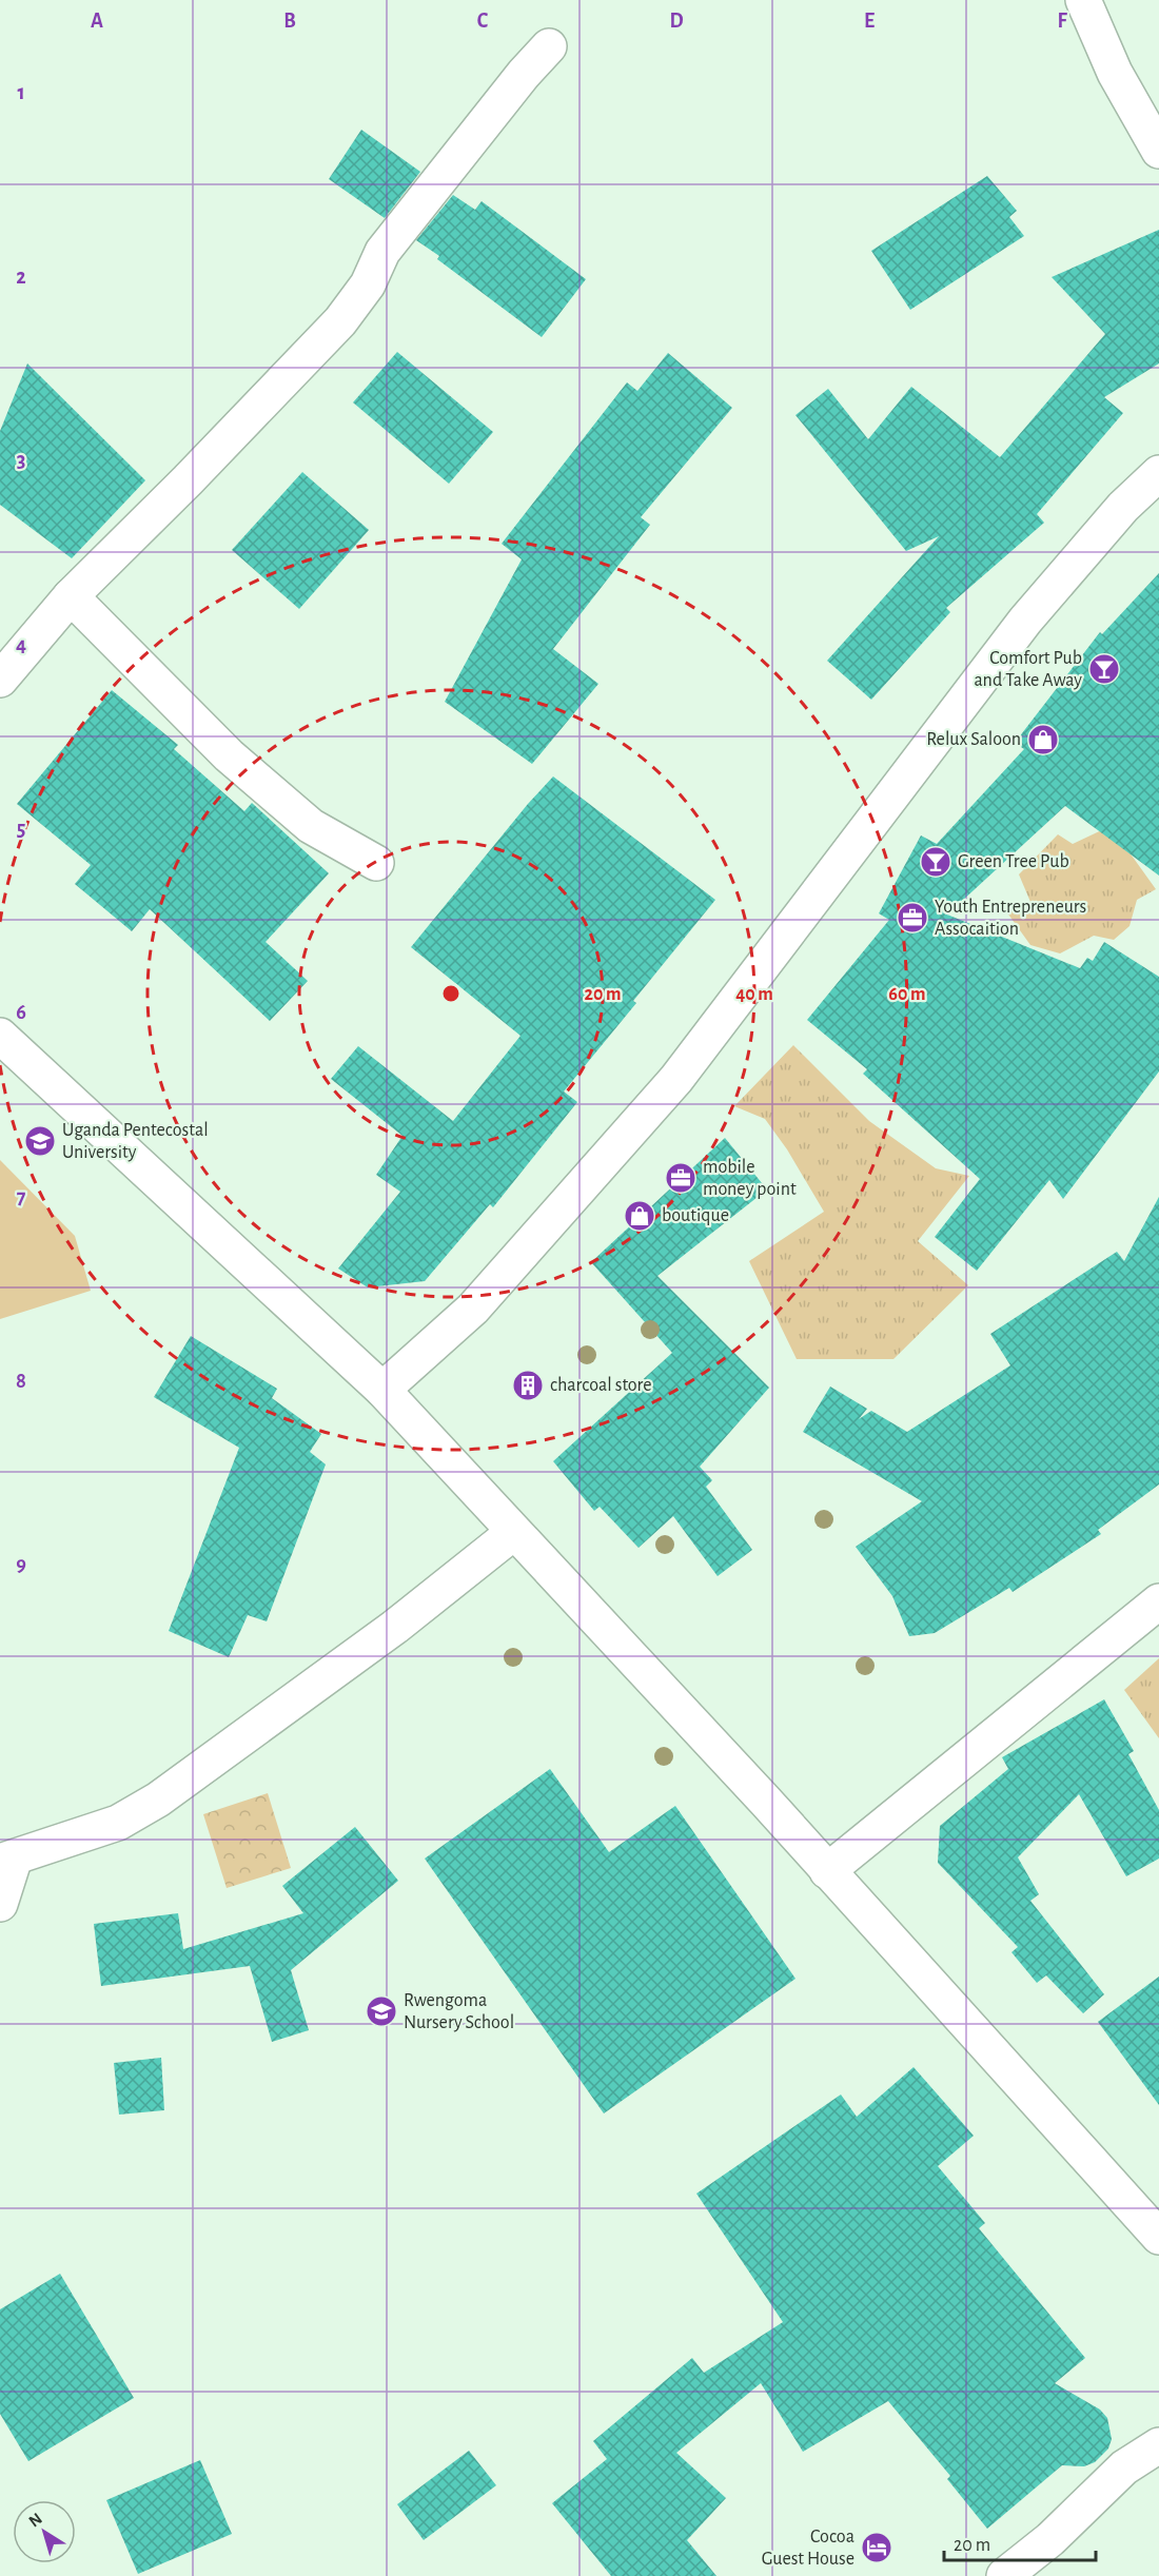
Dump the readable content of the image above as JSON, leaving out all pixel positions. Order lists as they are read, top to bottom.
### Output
{
  "places": {
    "bar": ["Comfort Pub and Take Away", "Green Tree Pub"],
    "shop": ["Relux Saloon", "boutique"],
    "office": ["Youth Entrepreneurs Assocaition", "mobile money point"],
    "school or university": ["Uganda Pentecostal University", "Rwengoma Nursery School"],
    "building": ["charcoal store"],
    "hotel": ["Cocoa Guest House"]
  },
  "scale_bar": "20 m",
  "north": "top left",
  "grid": {
    "columns": [
      "A",
      "B",
      "C",
      "D",
      "E",
      "F"
    ],
    "rows": [
      "1",
      "2",
      "3",
      "4",
      "5",
      "6",
      "7",
      "8",
      "9"
    ]
  },
  "rings": ["20 m", "40 m", "60 m"]
}
